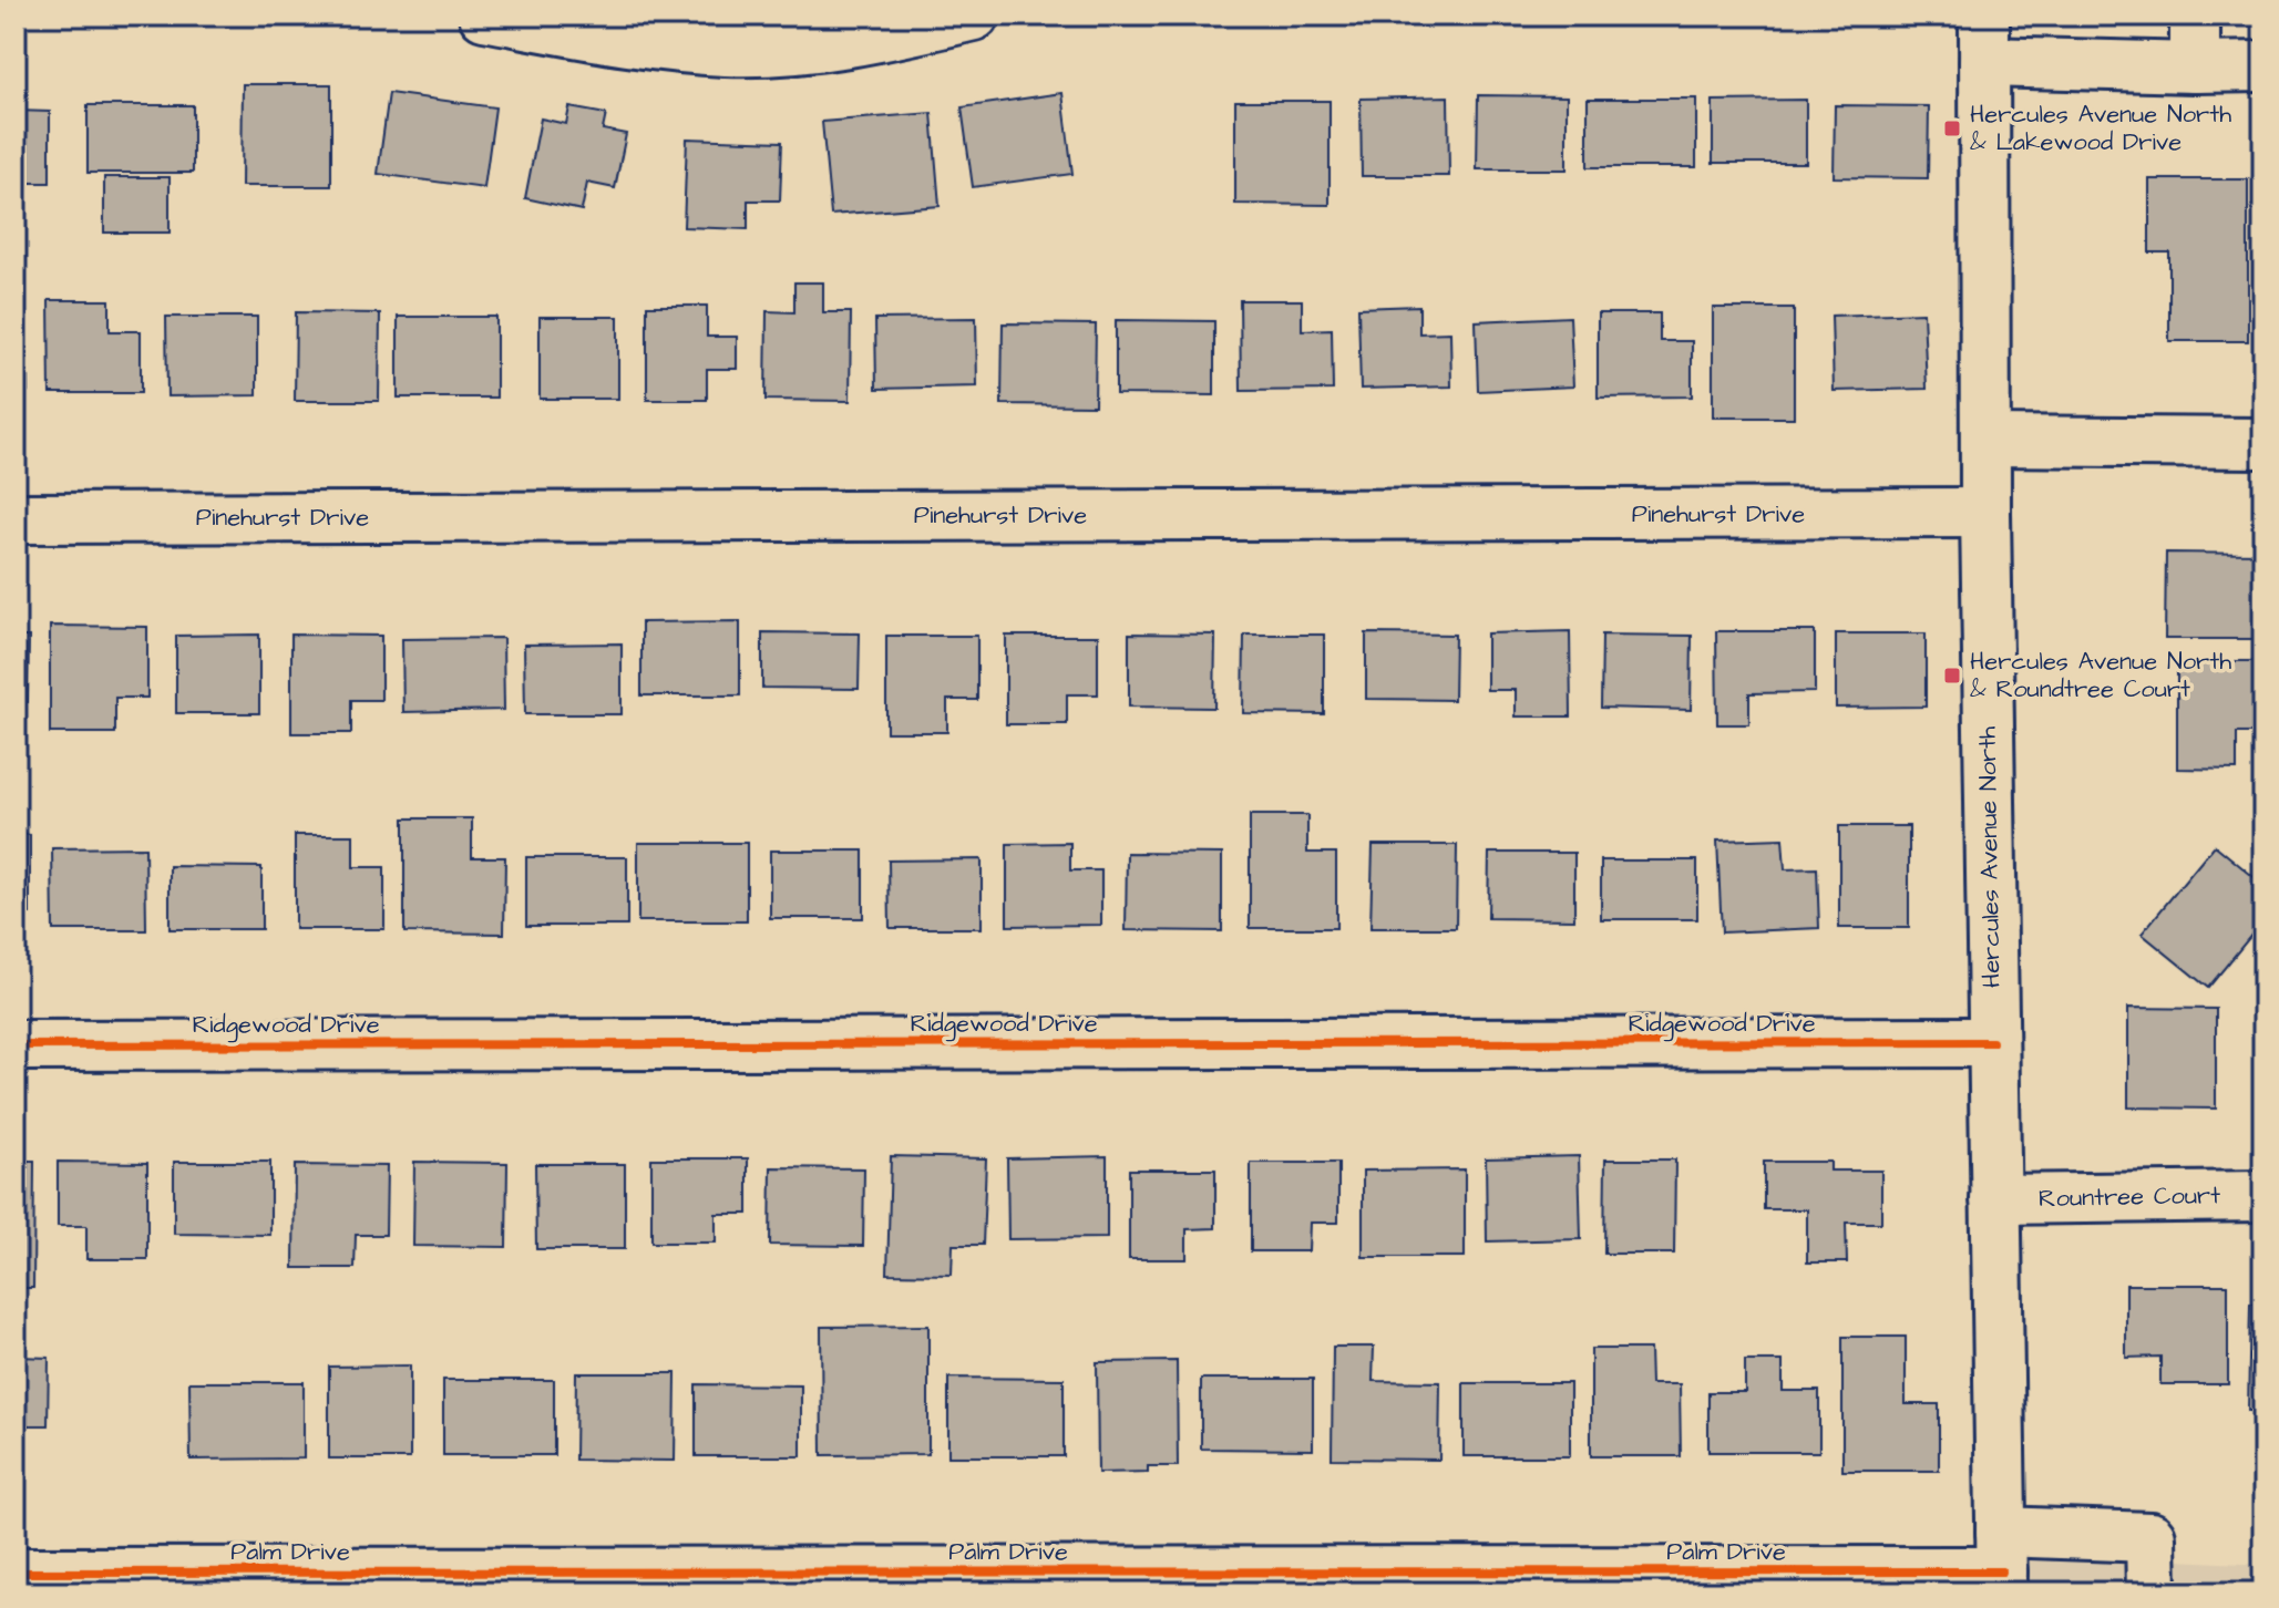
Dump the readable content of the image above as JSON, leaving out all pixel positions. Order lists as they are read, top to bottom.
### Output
{
  "streets": {
    "street": [
      "Pinehurst Drive",
      "Hercules Avenue North",
      "Ridgewood Drive",
      "Rountree Court",
      "Palm Drive"
    ]
  },
  "crossings": [
    ["Pinehurst Drive", "Hercules Avenue North"],
    ["Hercules Avenue North", "Ridgewood Drive"],
    ["Hercules Avenue North", "Rountree Court"],
    ["Hercules Avenue North", "Palm Drive"]
  ],
  "places": {
    "transit": ["Hercules Avenue North & Lakewood Drive", "Hercules Avenue North & Roundtree Court"]
  }
}
